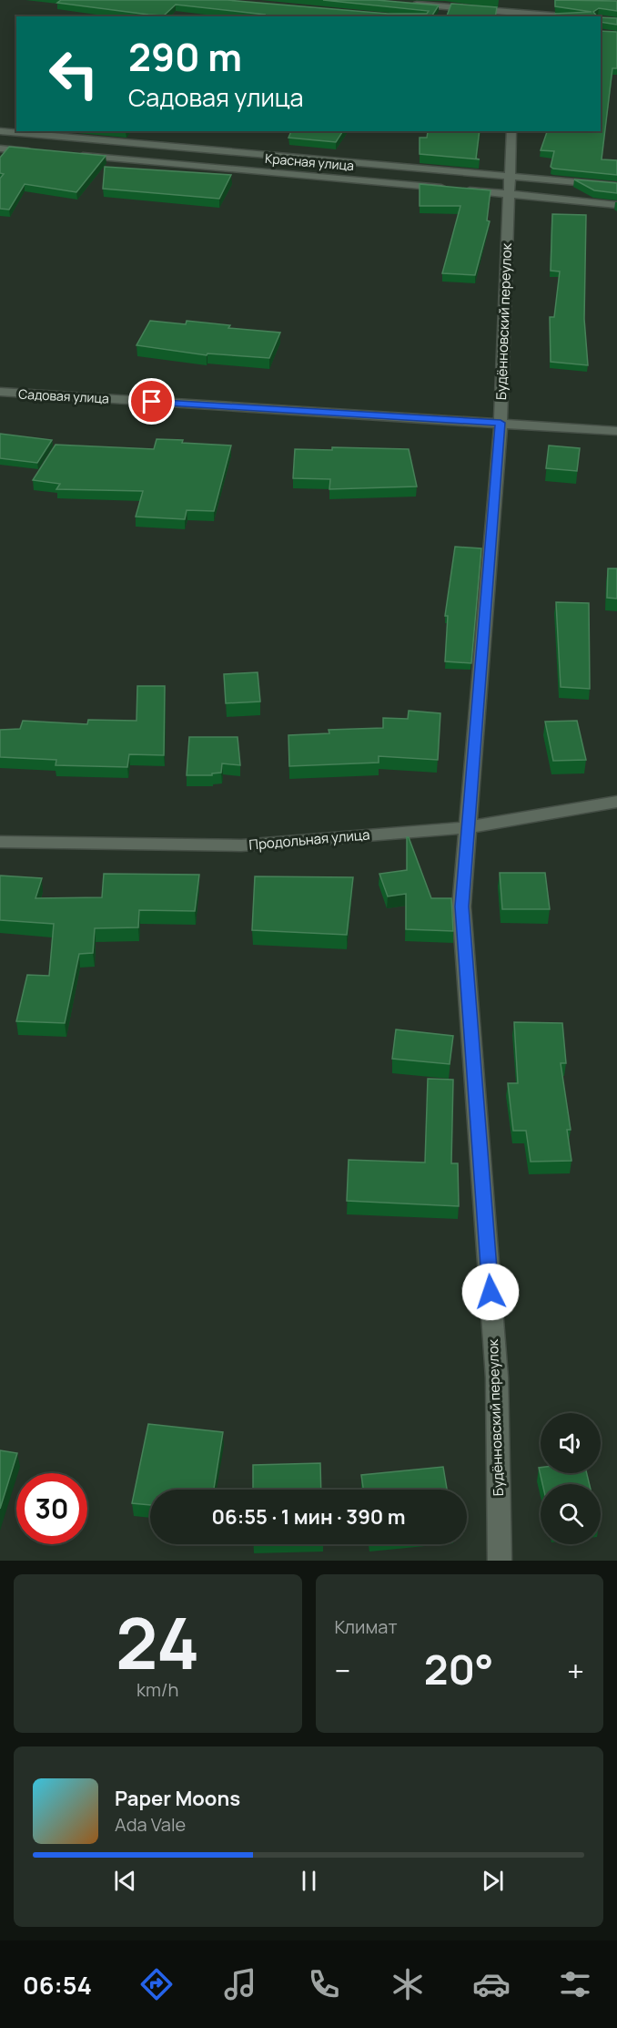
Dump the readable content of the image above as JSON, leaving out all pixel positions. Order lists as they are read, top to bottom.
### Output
{
  "streets": {
    "street": [
      "Красная улица",
      "Будённовский переулок",
      "Садовая улица",
      "Продольная улица"
    ]
  },
  "crossings": [
    ["Красная улица", "Будённовский переулок"],
    ["Будённовский переулок", "Садовая улица"],
    ["Будённовский переулок", "Продольная улица"]
  ],
  "page": {
    "turn": ["290 m", "Садовая улица"],
    "limit": "30",
    "trip": "06:55 · 1 мин · 390 m",
    "tile": [
      ["24", "km/h"],
      "Климат"
    ],
    "heat": ["−", "20°", "+"],
    "song": ["Paper Moons", "Ada Vale"],
    "tabs": "06:54"
  }
}
